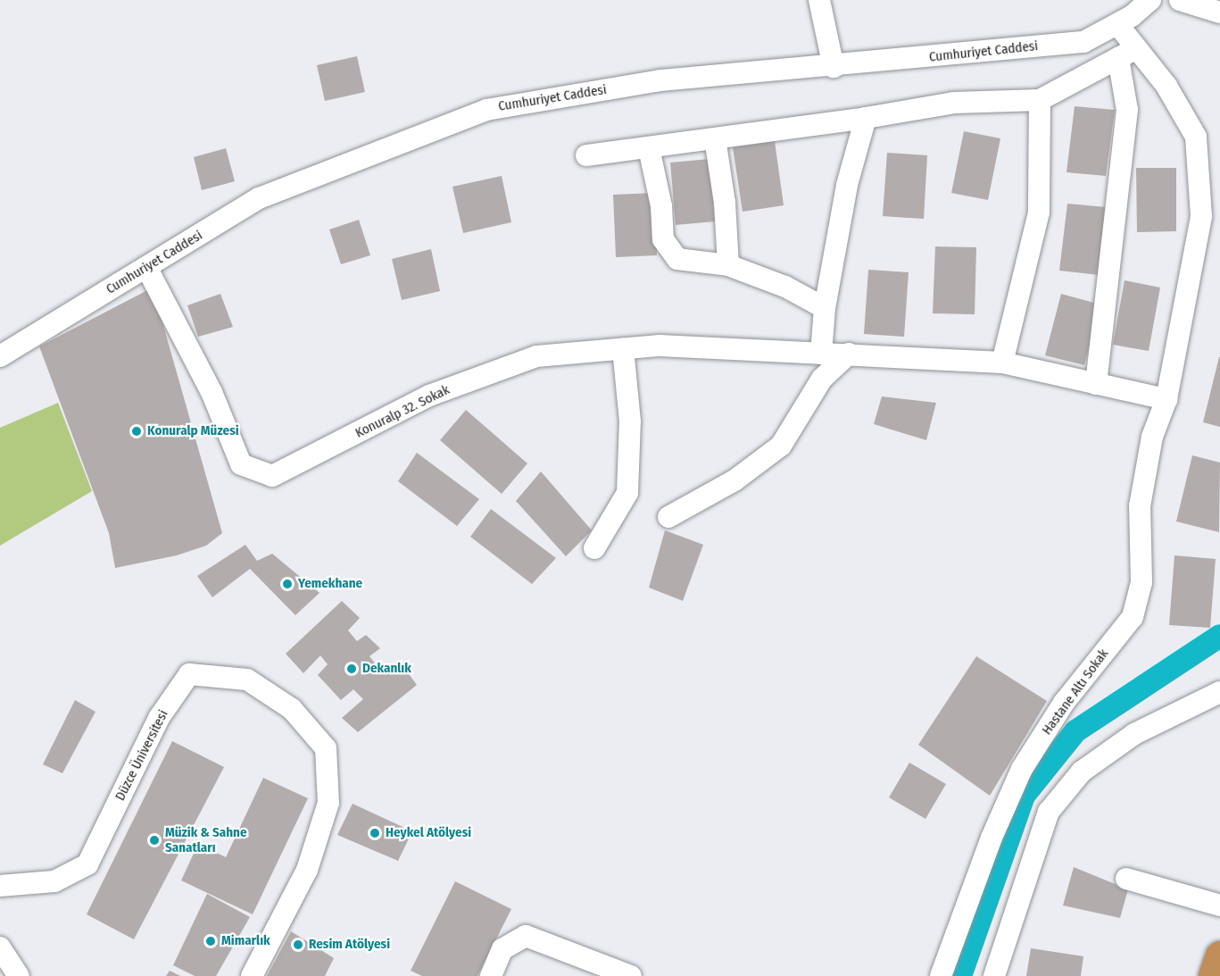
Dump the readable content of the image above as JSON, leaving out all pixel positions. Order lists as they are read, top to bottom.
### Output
{
  "streets": {
    "street": [
      "Cumhuriyet Caddesi",
      "Konuralp 32. Sokak",
      "Hastane Altı Sokak",
      "Düzce Üniversitesi"
    ]
  },
  "crossings": [
    ["Cumhuriyet Caddesi", "Konuralp 32. Sokak"],
    ["Cumhuriyet Caddesi", "Hastane Altı Sokak"],
    ["Konuralp 32. Sokak", "Hastane Altı Sokak"]
  ],
  "places": [
    "Konuralp Müzesi",
    "Yemekhane",
    "Dekanlık",
    "Heykel Atölyesi",
    "Müzik & Sahne Sanatları",
    "Mimarlık",
    "Resim Atölyesi"
  ]
}
